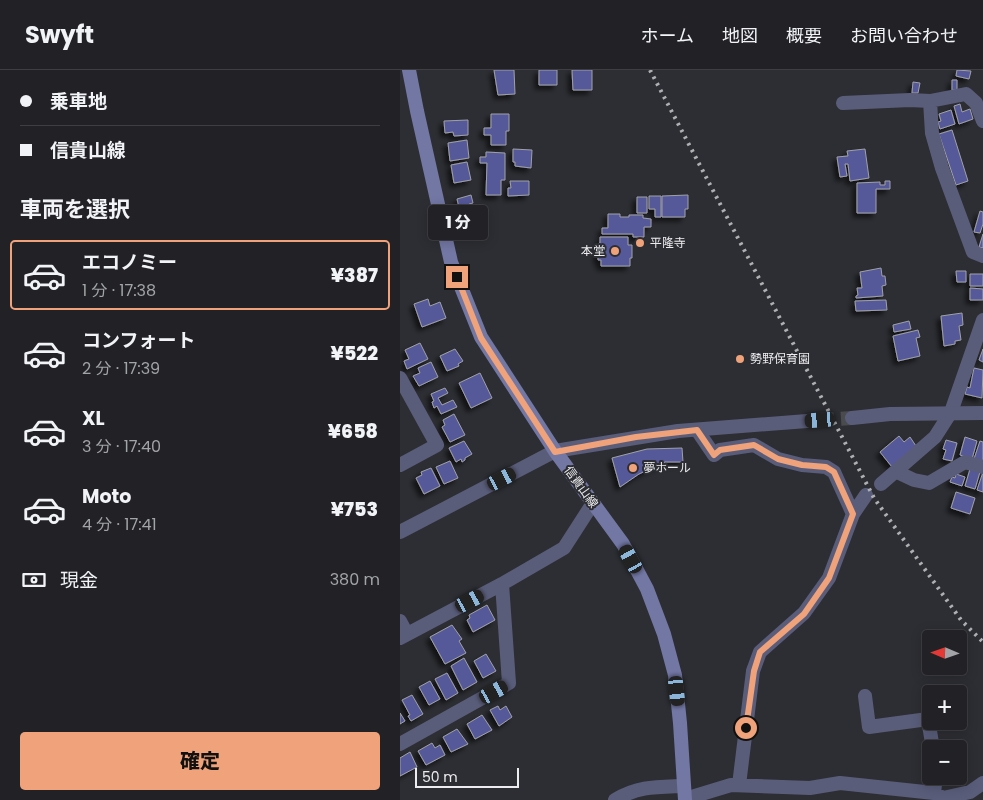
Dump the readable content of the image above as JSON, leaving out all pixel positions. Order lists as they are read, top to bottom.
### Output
{
  "streets": {
    "main road": ["信貴山線"]
  },
  "places": [
    "平隆寺",
    "本堂",
    "勢野保育園",
    "夢ホール"
  ],
  "scale_bar": "50 m",
  "north": "left",
  "page": {
    "header": "Swyft",
    "nav": [
      "ホーム",
      "地図",
      "概要",
      "お問い合わせ"
    ],
    "banner": ["乗車地", "信貴山線"],
    "heading": "車両を選択",
    "bubble": "1 分",
    "list": [
      {
        "name": "エコノミー",
        "note": "1 分 · 17:38",
        "value": "¥387"
      },
      {
        "name": "コンフォート",
        "note": "2 分 · 17:39",
        "value": "¥522"
      },
      {
        "name": "XL",
        "note": "3 分 · 17:40",
        "value": "¥658"
      },
      {
        "name": "Moto",
        "note": "4 分 · 17:41",
        "value": "¥753"
      }
    ],
    "pay": ["現金", "380 m"],
    "map_buttons": ["+", "−"],
    "buttons": "確定",
    "scale": "50 m"
  }
}
